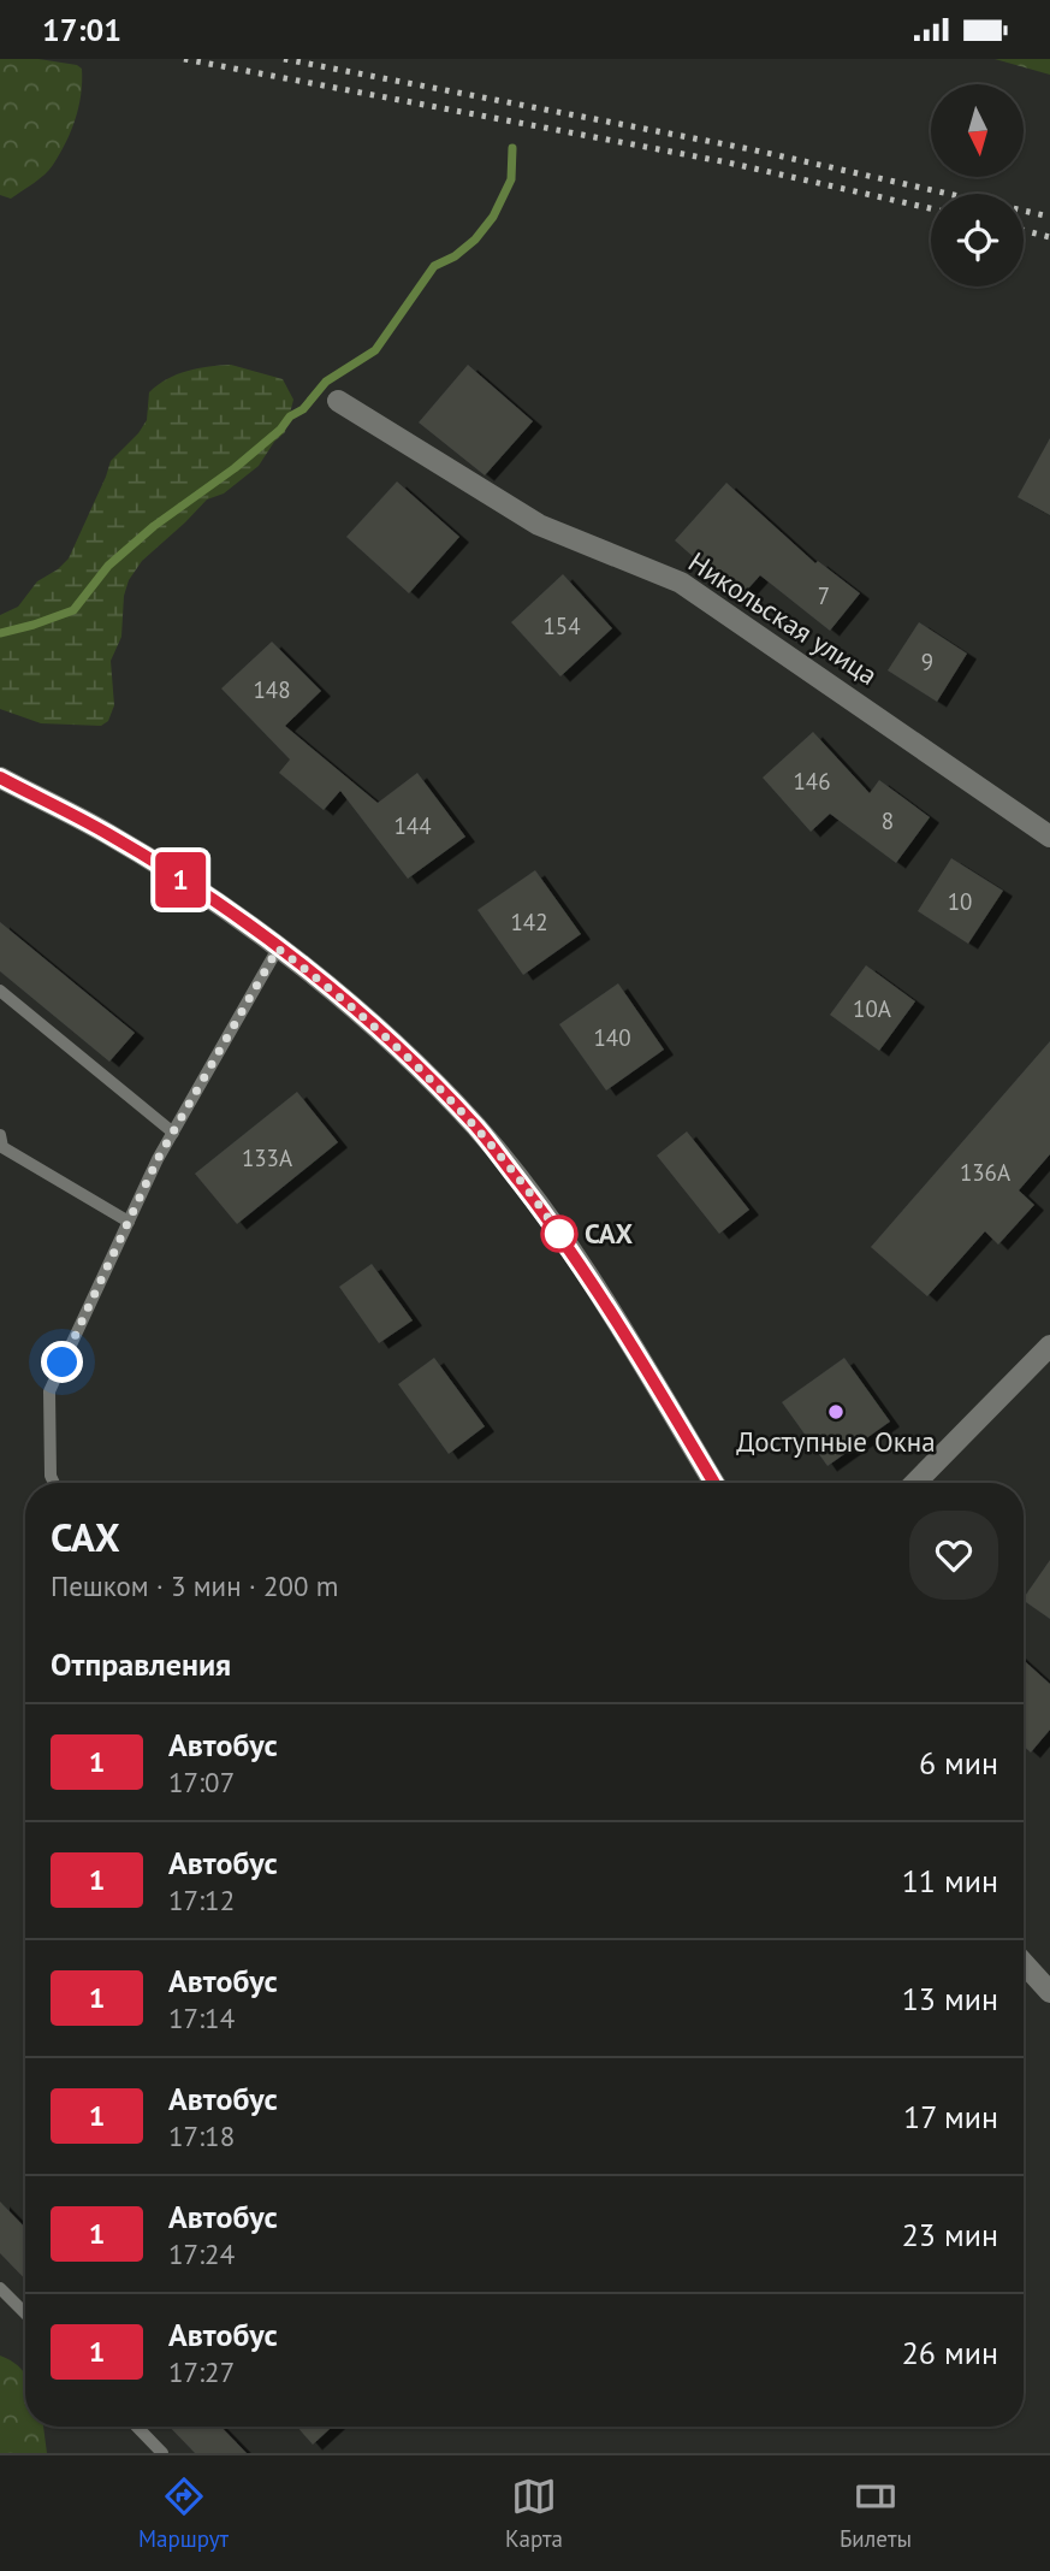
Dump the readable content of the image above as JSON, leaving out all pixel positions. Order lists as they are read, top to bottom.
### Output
{
  "streets": {
    "street": ["Никольская улица"]
  },
  "places": ["САХ", "Доступные Окна"],
  "lines": ["bus line 1"],
  "house_numbers": [
    "7",
    "154",
    "9",
    "148",
    "146",
    "8",
    "144",
    "10",
    "142",
    "10А",
    "140",
    "133А",
    "136А"
  ],
  "north": "bottom",
  "page": {
    "status": "17:01",
    "on_map": "1",
    "heading": [
      ["САХ", "Пешком · 3 мин · 200 m"],
      "Отправления"
    ],
    "list": [
      {
        "mark": "1",
        "name": "Автобус",
        "note": "17:07",
        "value": "6 мин"
      },
      {
        "mark": "1",
        "name": "Автобус",
        "note": "17:12",
        "value": "11 мин"
      },
      {
        "mark": "1",
        "name": "Автобус",
        "note": "17:14",
        "value": "13 мин"
      },
      {
        "mark": "1",
        "name": "Автобус",
        "note": "17:18",
        "value": "17 мин"
      },
      {
        "mark": "1",
        "name": "Автобус",
        "note": "17:24",
        "value": "23 мин"
      },
      {
        "mark": "1",
        "name": "Автобус",
        "note": "17:27",
        "value": "26 мин"
      }
    ],
    "tabs": ["Маршрут", "Карта", "Билеты"]
  }
}
